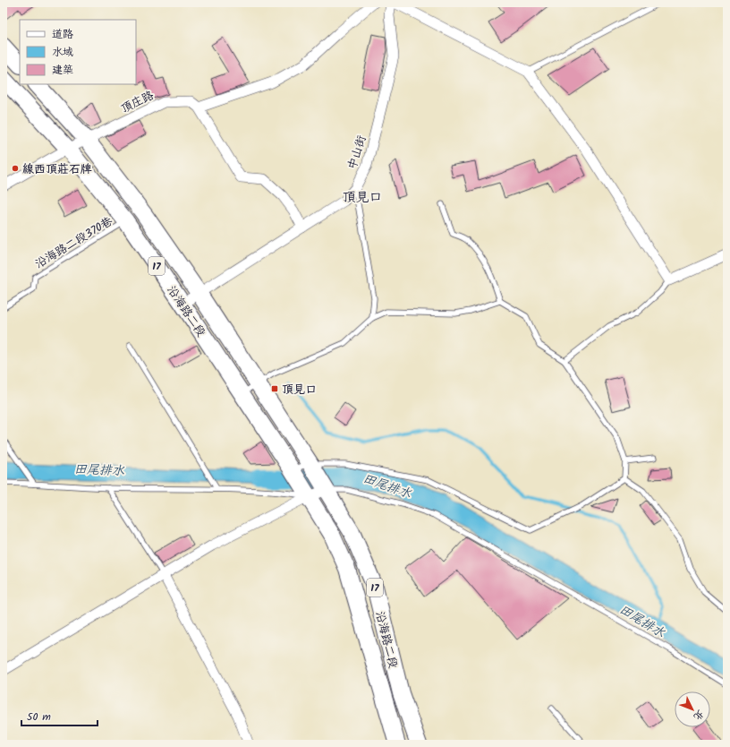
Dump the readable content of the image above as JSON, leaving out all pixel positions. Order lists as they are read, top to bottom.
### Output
{
  "streets": {
    "main road": ["17", "沿海路二段"],
    "street": ["頂庄路", "中山街"],
    "lane": ["沿海路二段370巷"]
  },
  "crossings": [
    ["頂庄路", "沿海路二段"],
    ["中山街", "沿海路二段"],
    ["沿海路二段370巷", "沿海路二段"],
    ["17", "沿海路二段"]
  ],
  "districts": ["頂見口"],
  "water": ["田尾排水"],
  "places": {
    "other": ["線西頂莊石牌"],
    "transit": ["頂見口"]
  },
  "legend": ["道路", "水域", "建築"],
  "scale_bar": "50 m",
  "north": "bottom right"
}
